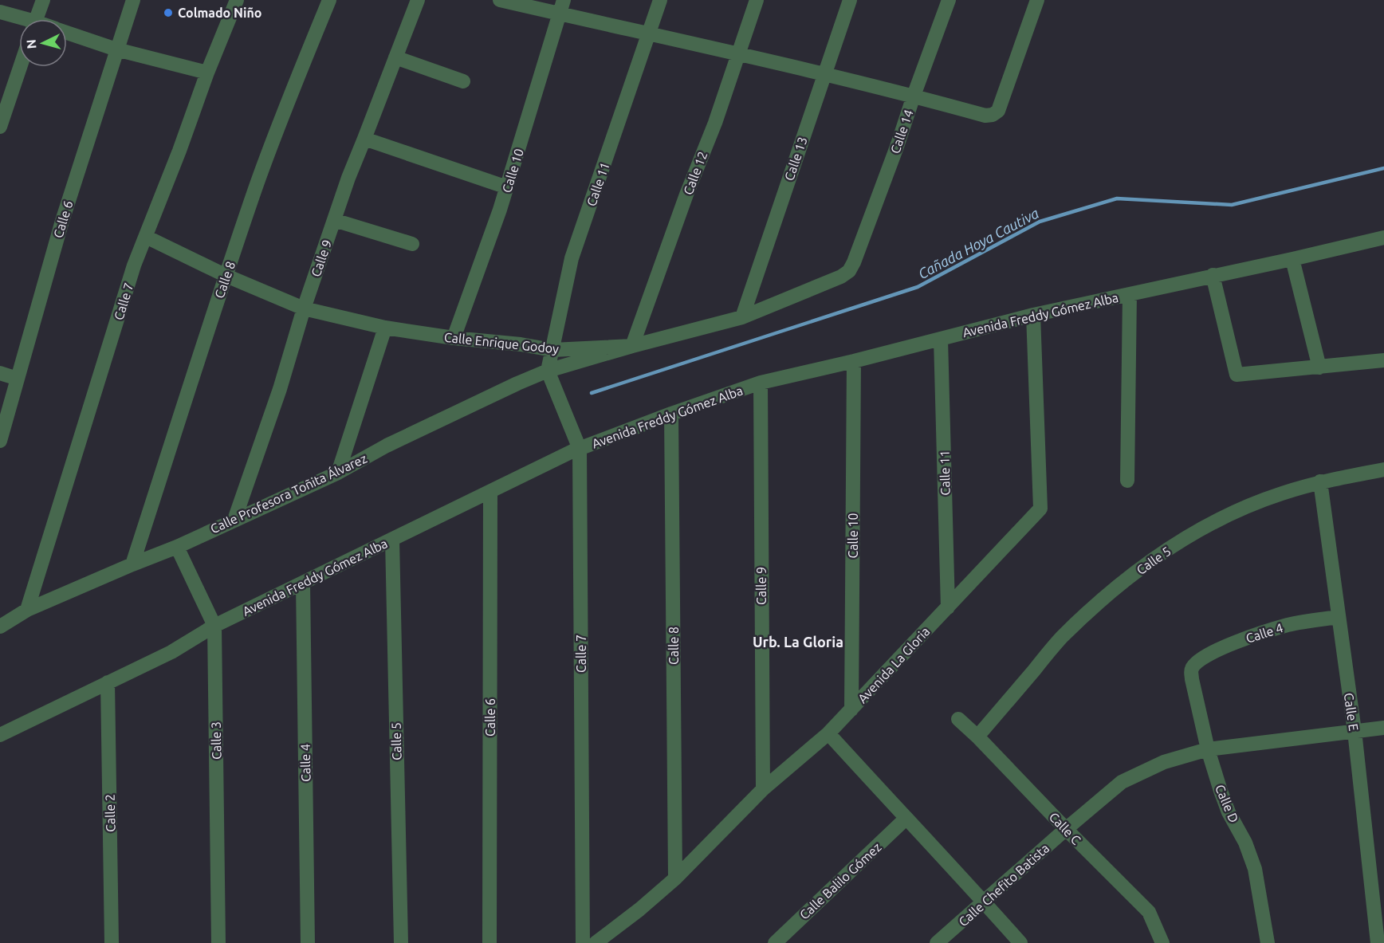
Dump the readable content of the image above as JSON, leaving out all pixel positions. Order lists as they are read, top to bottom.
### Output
{
  "streets": {
    "street": [
      "Calle 14",
      "Calle 13",
      "Calle 10",
      "Calle 12",
      "Calle 11",
      "Calle 6",
      "Calle 9",
      "Calle 8",
      "Calle 7",
      "Avenida Freddy Gómez Alba",
      "Calle Enrique Godoy",
      "Calle Profesora Toñita Álvarez",
      "Calle 5",
      "Calle 4",
      "Avenida La Gloria",
      "Calle E",
      "Calle 3",
      "Calle D",
      "Calle 2",
      "Calle C",
      "Calle Balilo Gómez",
      "Calle Chefito Batista"
    ]
  },
  "crossings": [
    ["Calle 14", "Calle Enrique Godoy"],
    ["Calle 13", "Calle Enrique Godoy"],
    ["Calle 10", "Avenida Freddy Gómez Alba"],
    ["Calle 10", "Calle Enrique Godoy"],
    ["Calle 10", "Avenida La Gloria"],
    ["Calle 12", "Calle Enrique Godoy"],
    ["Calle 12", "Calle Profesora Toñita Álvarez"],
    ["Calle 11", "Calle 7"],
    ["Calle 11", "Avenida Freddy Gómez Alba"],
    ["Calle 11", "Calle Enrique Godoy"],
    ["Calle 11", "Calle Profesora Toñita Álvarez"],
    ["Calle 11", "Avenida La Gloria"],
    ["Calle 6", "Avenida Freddy Gómez Alba"],
    ["Calle 9", "Avenida Freddy Gómez Alba"],
    ["Calle 9", "Calle Enrique Godoy"],
    ["Calle 9", "Calle Profesora Toñita Álvarez"],
    ["Calle 9", "Avenida La Gloria"],
    ["Calle 8", "Avenida Freddy Gómez Alba"],
    ["Calle 8", "Calle Enrique Godoy"],
    ["Calle 8", "Calle Profesora Toñita Álvarez"],
    ["Calle 8", "Avenida La Gloria"],
    ["Calle 7", "Avenida Freddy Gómez Alba"],
    ["Calle 7", "Calle Enrique Godoy"],
    ["Calle 7", "Calle Profesora Toñita Álvarez"],
    ["Avenida Freddy Gómez Alba", "Calle 5"],
    ["Avenida Freddy Gómez Alba", "Calle 4"],
    ["Avenida Freddy Gómez Alba", "Avenida La Gloria"],
    ["Avenida Freddy Gómez Alba", "Calle 3"],
    ["Avenida Freddy Gómez Alba", "Calle 2"],
    ["Calle Enrique Godoy", "Calle Profesora Toñita Álvarez"],
    ["Calle Profesora Toñita Álvarez", "Calle 3"],
    ["Calle 5", "Calle E"],
    ["Calle 5", "Calle C"],
    ["Calle 4", "Calle E"],
    ["Calle 4", "Calle D"],
    ["Calle E", "Calle Chefito Batista"],
    ["Calle D", "Calle Chefito Batista"],
    ["Calle C", "Calle Chefito Batista"]
  ],
  "districts": ["Urb. La Gloria"],
  "water": ["Cañada Hoya Cautiva"],
  "places": ["Colmado Niño"],
  "north": "left"
}
